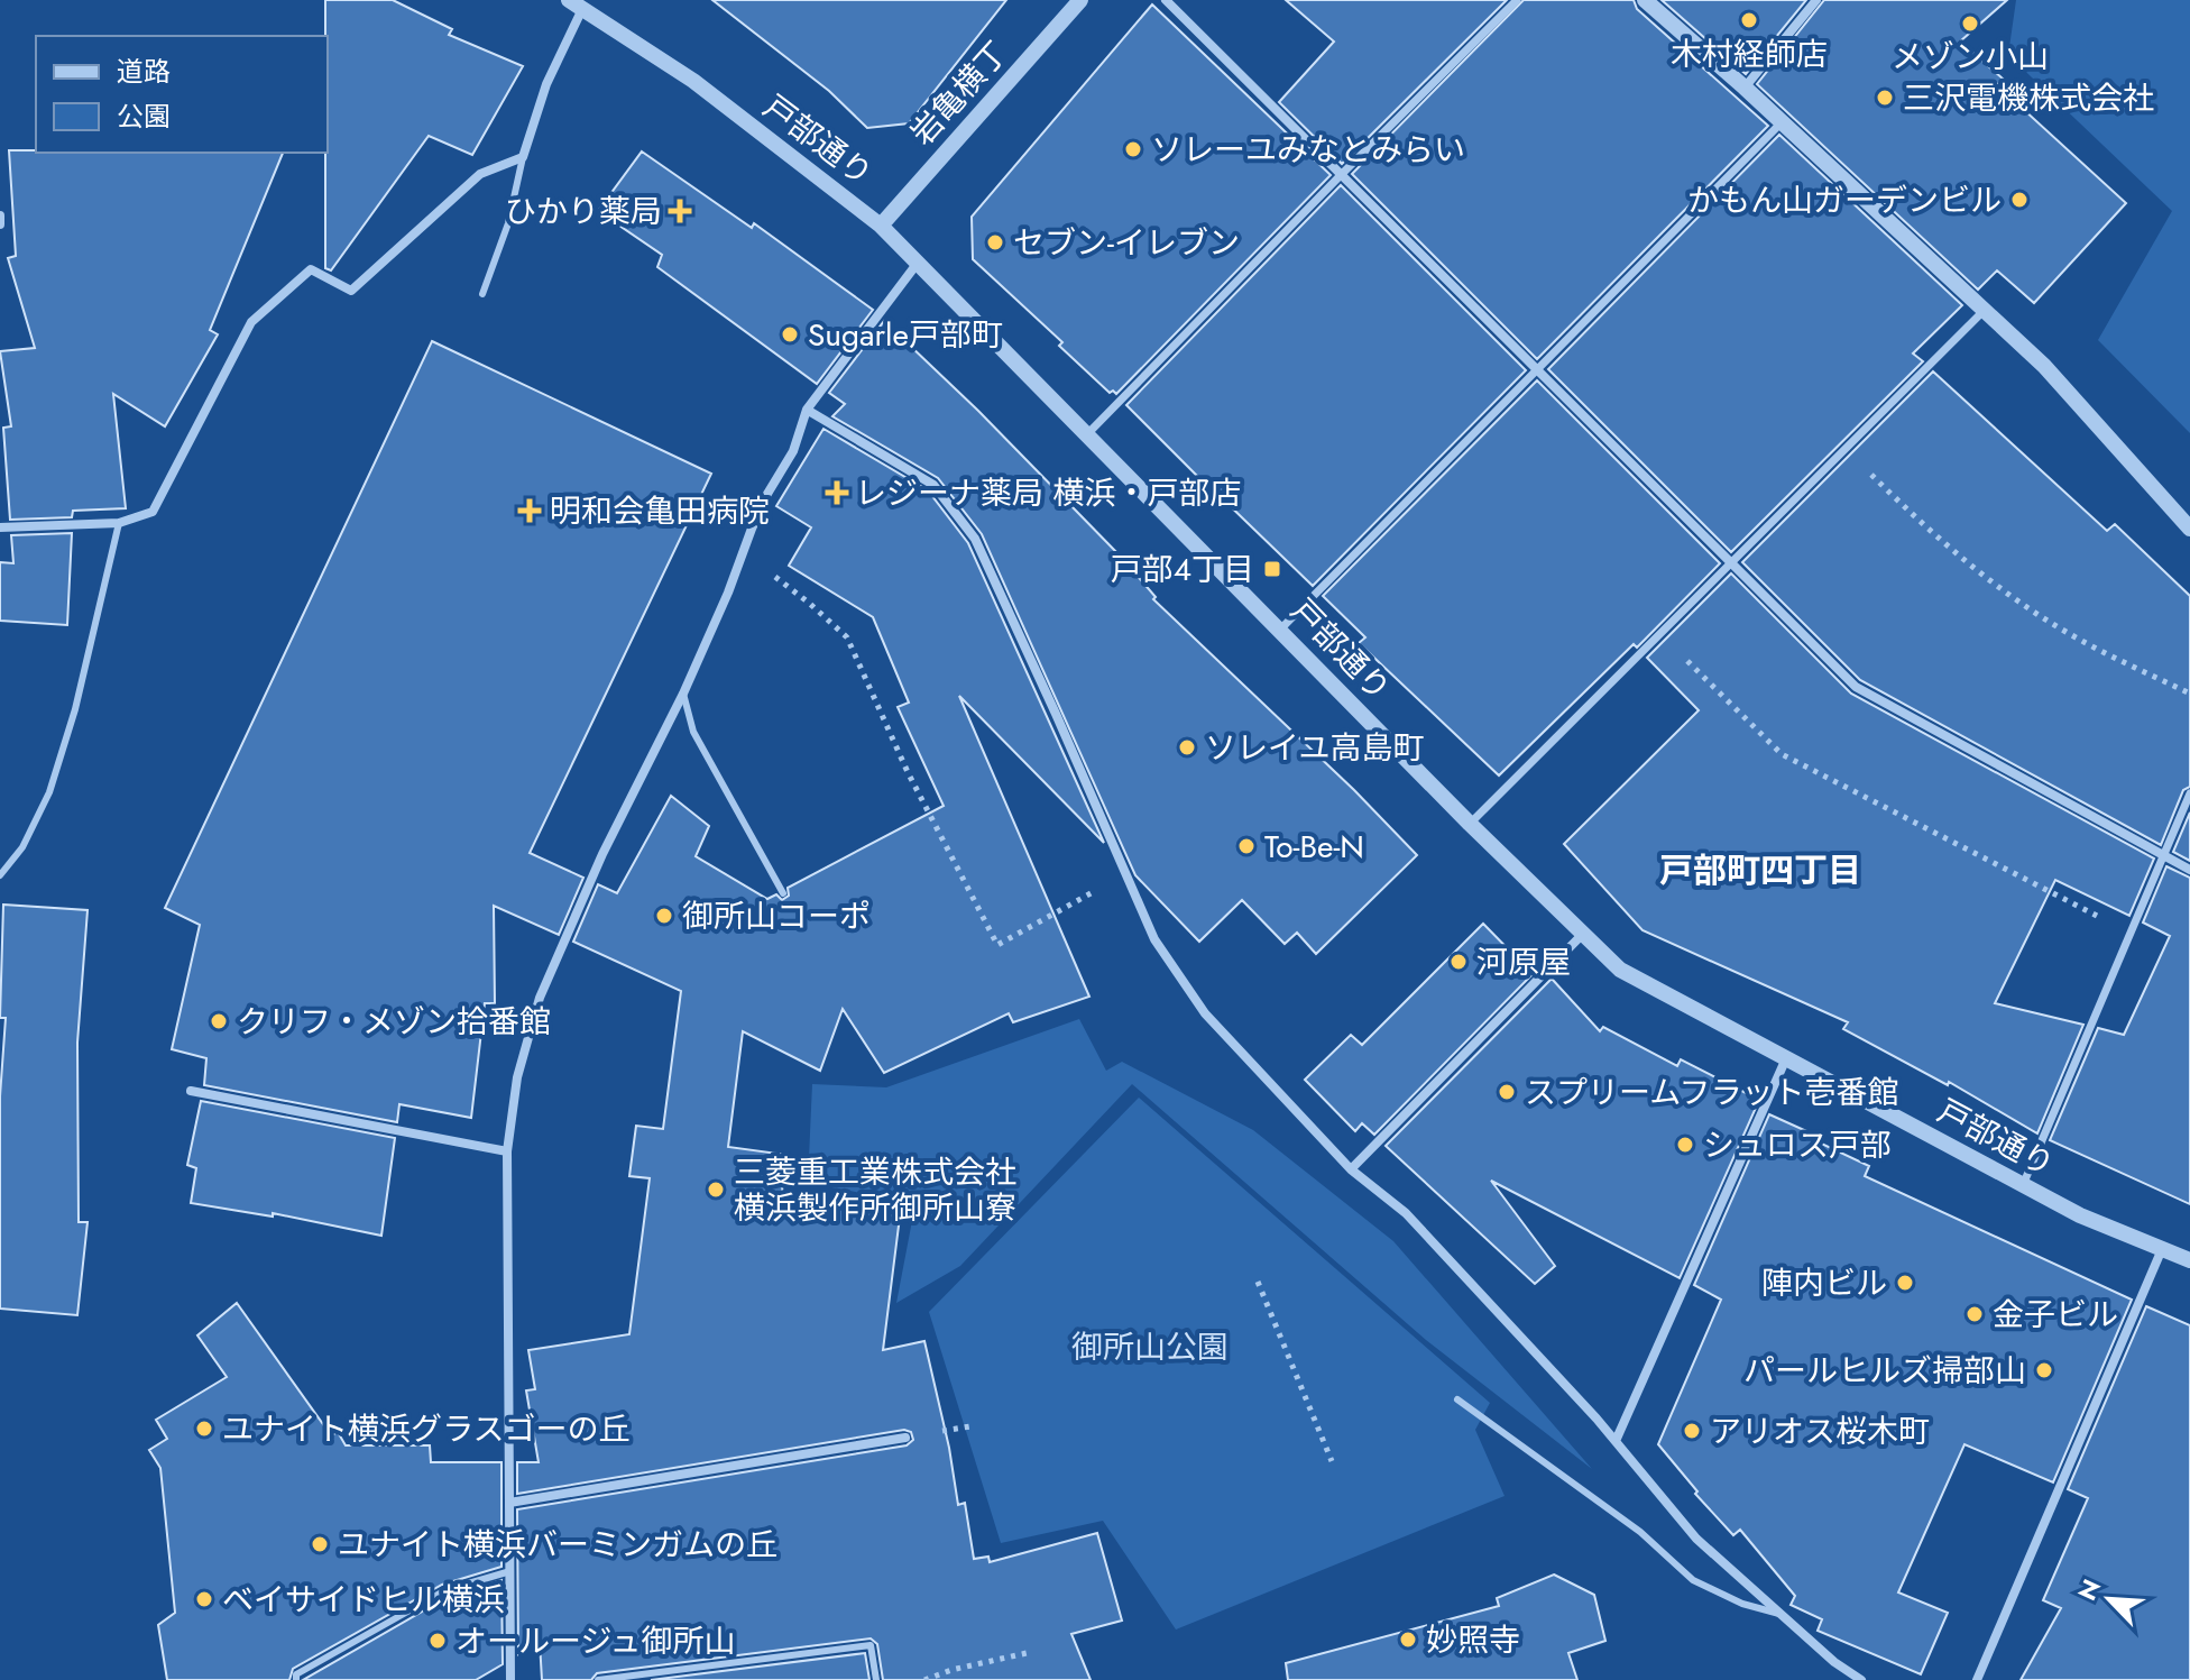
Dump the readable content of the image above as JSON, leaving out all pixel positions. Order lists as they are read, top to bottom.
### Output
{
  "streets": {
    "street": ["岩亀横丁", "戸部通り"]
  },
  "crossings": [
    ["岩亀横丁", "戸部通り"]
  ],
  "districts": ["戸部町四丁目"],
  "parks": ["御所山公園"],
  "places": {
    "other": [
      "木村経師店",
      "メゾン小山",
      "三沢電機株式会社",
      "ソレーユみなとみらい",
      "かもん山ガーデンビル",
      "セブン-イレブン",
      "Sugarle戸部町",
      "ソレイユ高島町",
      "To-Be-N",
      "御所山コーポ",
      "河原屋",
      "クリフ・メゾン拾番館",
      "スプリームフラット壱番館",
      "シュロス戸部",
      "三菱重工業株式会社 横浜製作所御所山寮",
      "陣内ビル",
      "金子ビル",
      "パールヒルズ掃部山",
      "ユナイト横浜グラスゴーの丘",
      "アリオス桜木町",
      "ユナイト横浜バーミンガムの丘",
      "ベイサイドヒル横浜",
      "妙照寺",
      "オールージュ御所山"
    ],
    "health": ["ひかり薬局", "レジーナ薬局 横浜・戸部店", "明和会亀田病院"],
    "transit": ["戸部4丁目"]
  },
  "legend": ["道路", "公園"],
  "north": "top left"
}
